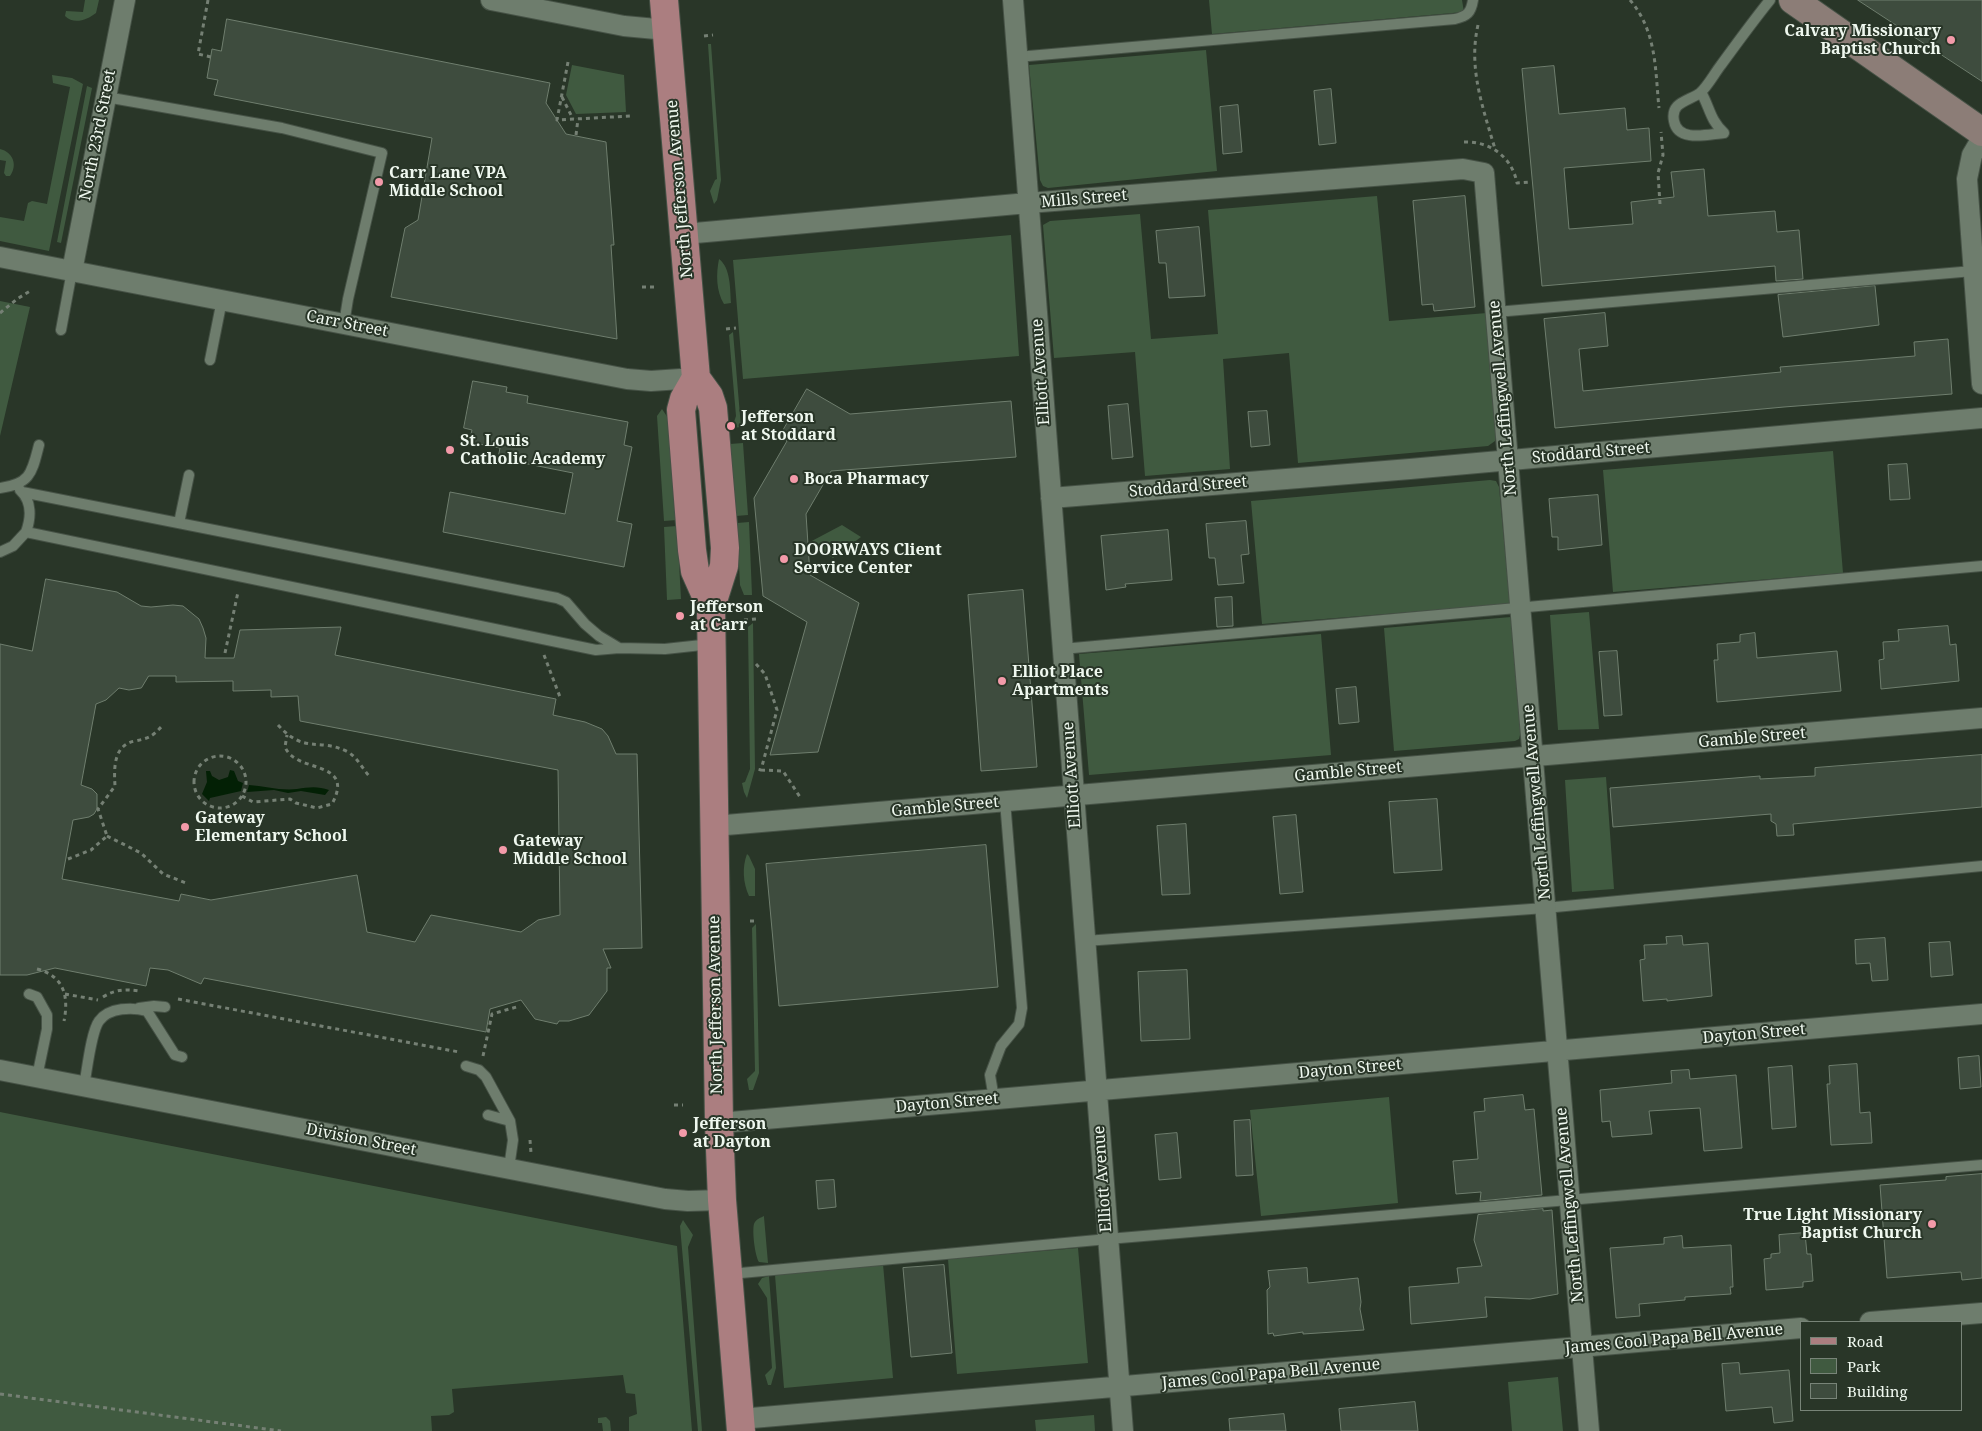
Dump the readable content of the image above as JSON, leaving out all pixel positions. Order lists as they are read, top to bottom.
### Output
{
  "streets": {
    "main road": ["North Jefferson Avenue"],
    "street": [
      "North 23rd Street",
      "Mills Street",
      "Carr Street",
      "Elliott Avenue",
      "North Leffingwell Avenue",
      "Stoddard Street",
      "Gamble Street",
      "Dayton Street",
      "Division Street",
      "James Cool Papa Bell Avenue"
    ]
  },
  "crossings": [
    ["North 23rd Street", "Carr Street"],
    ["North Jefferson Avenue", "Mills Street"],
    ["North Jefferson Avenue", "Carr Street"],
    ["North Jefferson Avenue", "Gamble Street"],
    ["North Jefferson Avenue", "Dayton Street"],
    ["North Jefferson Avenue", "Division Street"],
    ["North Jefferson Avenue", "James Cool Papa Bell Avenue"],
    ["Mills Street", "Elliott Avenue"],
    ["Mills Street", "North Leffingwell Avenue"],
    ["Elliott Avenue", "Stoddard Street"],
    ["Elliott Avenue", "Gamble Street"],
    ["Elliott Avenue", "Dayton Street"],
    ["Elliott Avenue", "James Cool Papa Bell Avenue"],
    ["North Leffingwell Avenue", "Stoddard Street"],
    ["North Leffingwell Avenue", "Gamble Street"],
    ["North Leffingwell Avenue", "Dayton Street"],
    ["North Leffingwell Avenue", "James Cool Papa Bell Avenue"]
  ],
  "places": [
    "Calvary Missionary Baptist Church",
    "Carr Lane VPA Middle School",
    "Jefferson at Stoddard",
    "St. Louis Catholic Academy",
    "Boca Pharmacy",
    "DOORWAYS Client Service Center",
    "Jefferson at Carr",
    "Elliot Place Apartments",
    "Gateway Elementary School",
    "Gateway Middle School",
    "Jefferson at Dayton",
    "True Light Missionary Baptist Church"
  ],
  "legend": ["Road", "Park", "Building"]
}
